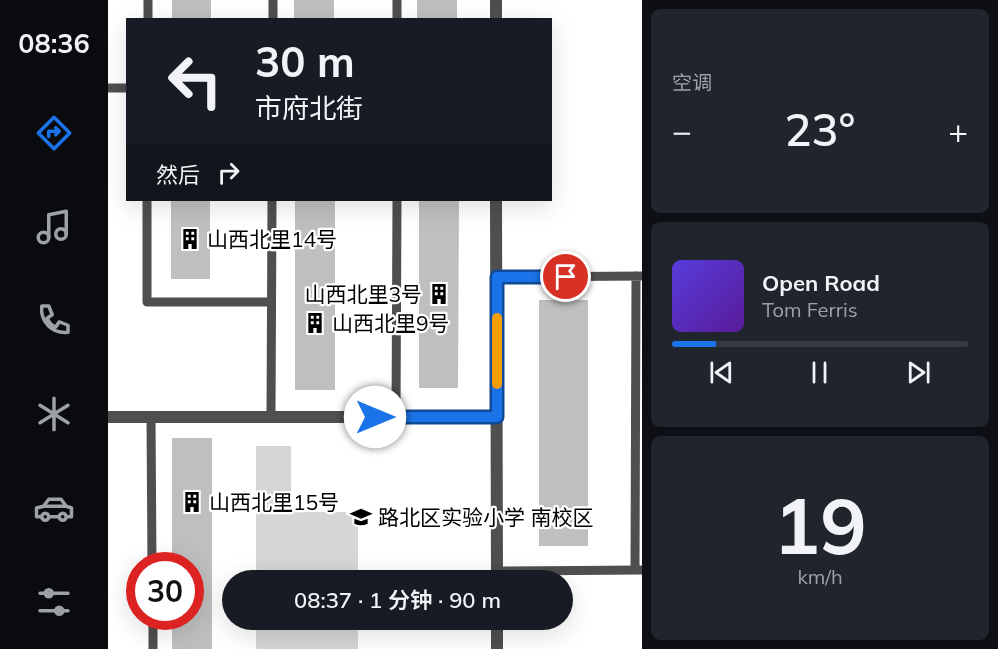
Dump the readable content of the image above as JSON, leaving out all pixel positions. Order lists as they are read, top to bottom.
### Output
{
  "places": {
    "building": [
      "山西北里14号",
      "山西北里3号",
      "山西北里9号",
      "山西北里15号"
    ],
    "school or university": ["路北区实验小学 南校区"]
  },
  "page": {
    "tabs": "08:36",
    "tile": [
      "空调",
      ["19", "km/h"]
    ],
    "turn": ["30 m", "市府北街"],
    "heat": ["−", "23°", "+"],
    "then": "然后",
    "song": ["Open Road", "Tom Ferris"],
    "limit": "30",
    "trip": "08:37 · 1 分钟 · 90 m"
  }
}
